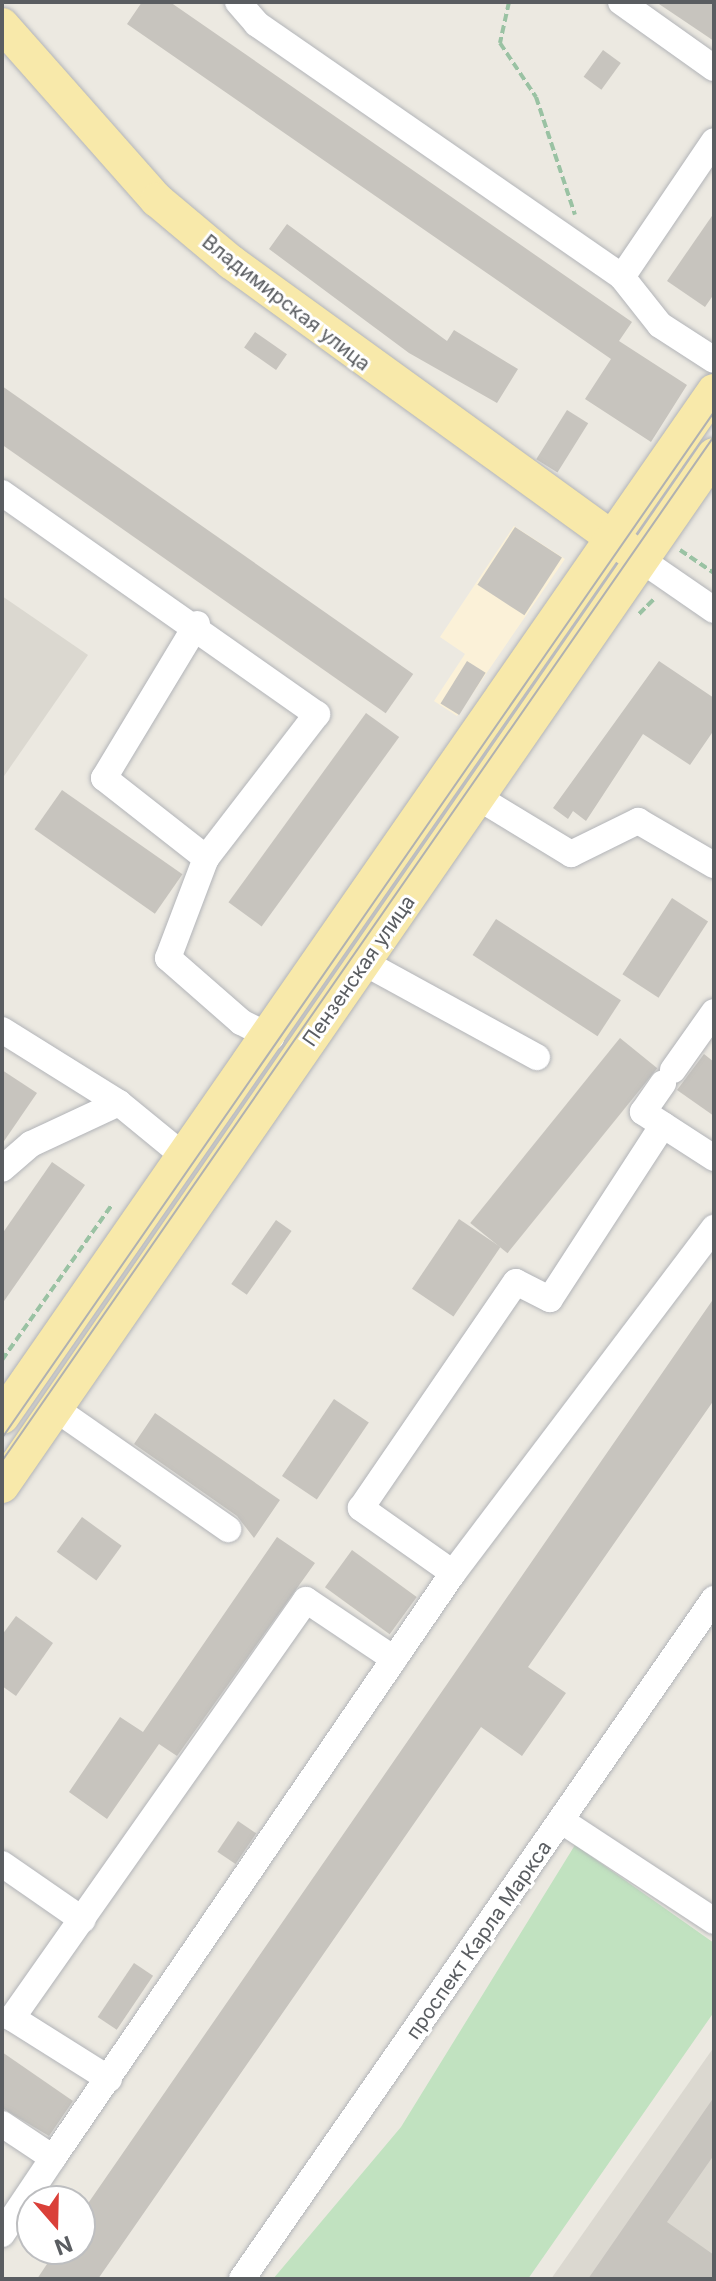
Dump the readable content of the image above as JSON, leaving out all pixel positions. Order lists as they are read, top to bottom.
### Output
{
  "streets": {
    "main road": ["Владимирская улица", "Пензенская улица"],
    "street": ["проспект Карла Маркса"]
  },
  "crossings": [
    ["Владимирская улица", "Пензенская улица"]
  ],
  "north": "bottom"
}
